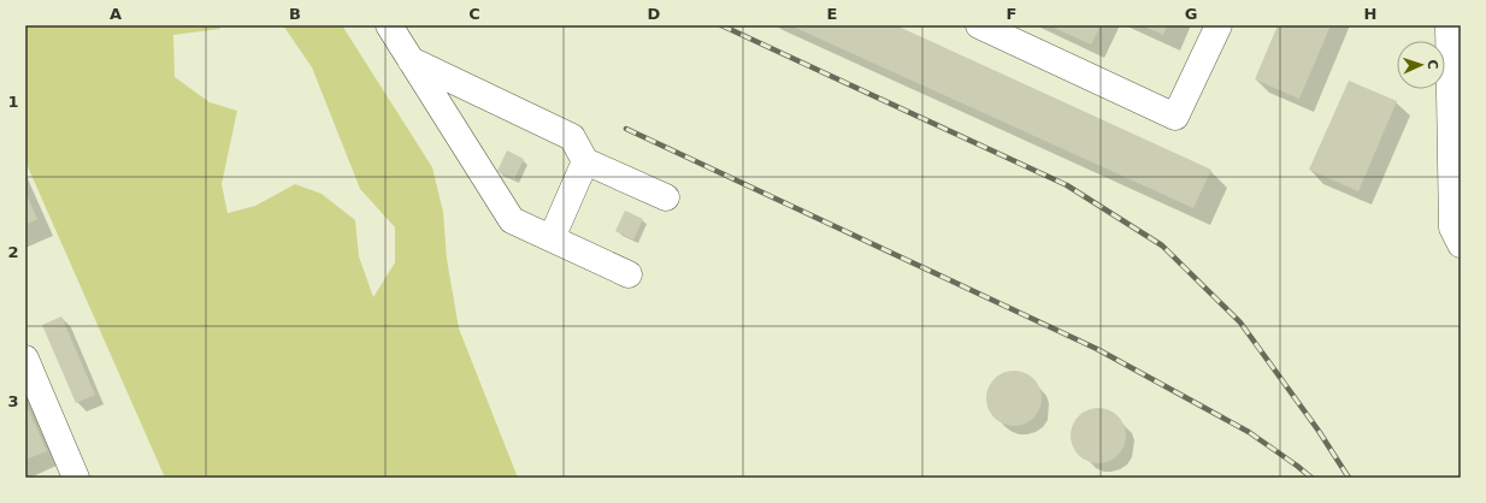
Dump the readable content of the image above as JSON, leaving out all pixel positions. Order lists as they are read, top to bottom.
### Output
{
  "north": "right",
  "grid": {
    "columns": [
      "A",
      "B",
      "C",
      "D",
      "E",
      "F",
      "G",
      "H"
    ],
    "rows": ["1", "2", "3"]
  }
}
